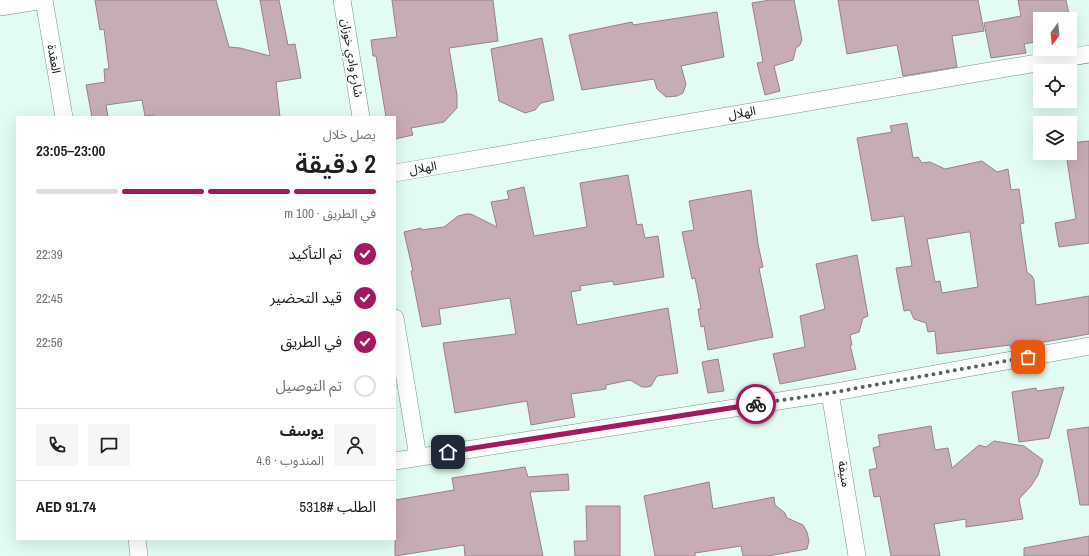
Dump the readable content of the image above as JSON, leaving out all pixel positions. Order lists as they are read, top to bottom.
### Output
{
  "streets": {
    "street": [
      "شارع وادي خوزان",
      "العقدة",
      "الهلال",
      "منيفة"
    ]
  },
  "north": "bottom",
  "page": {
    "heading": ["2 دقيقة", "يصل خلال", "23:00–23:05"],
    "panel": [
      "يوسف",
      "المندوب · 4.6",
      "الطلب #5318",
      "AED 91.74"
    ],
    "bar": "في الطريق · 100 m",
    "list": [
      ["تم التأكيد", "22:39"],
      ["قيد التحضير", "22:45"],
      ["في الطريق", "22:56"],
      "تم التوصيل"
    ]
  }
}
